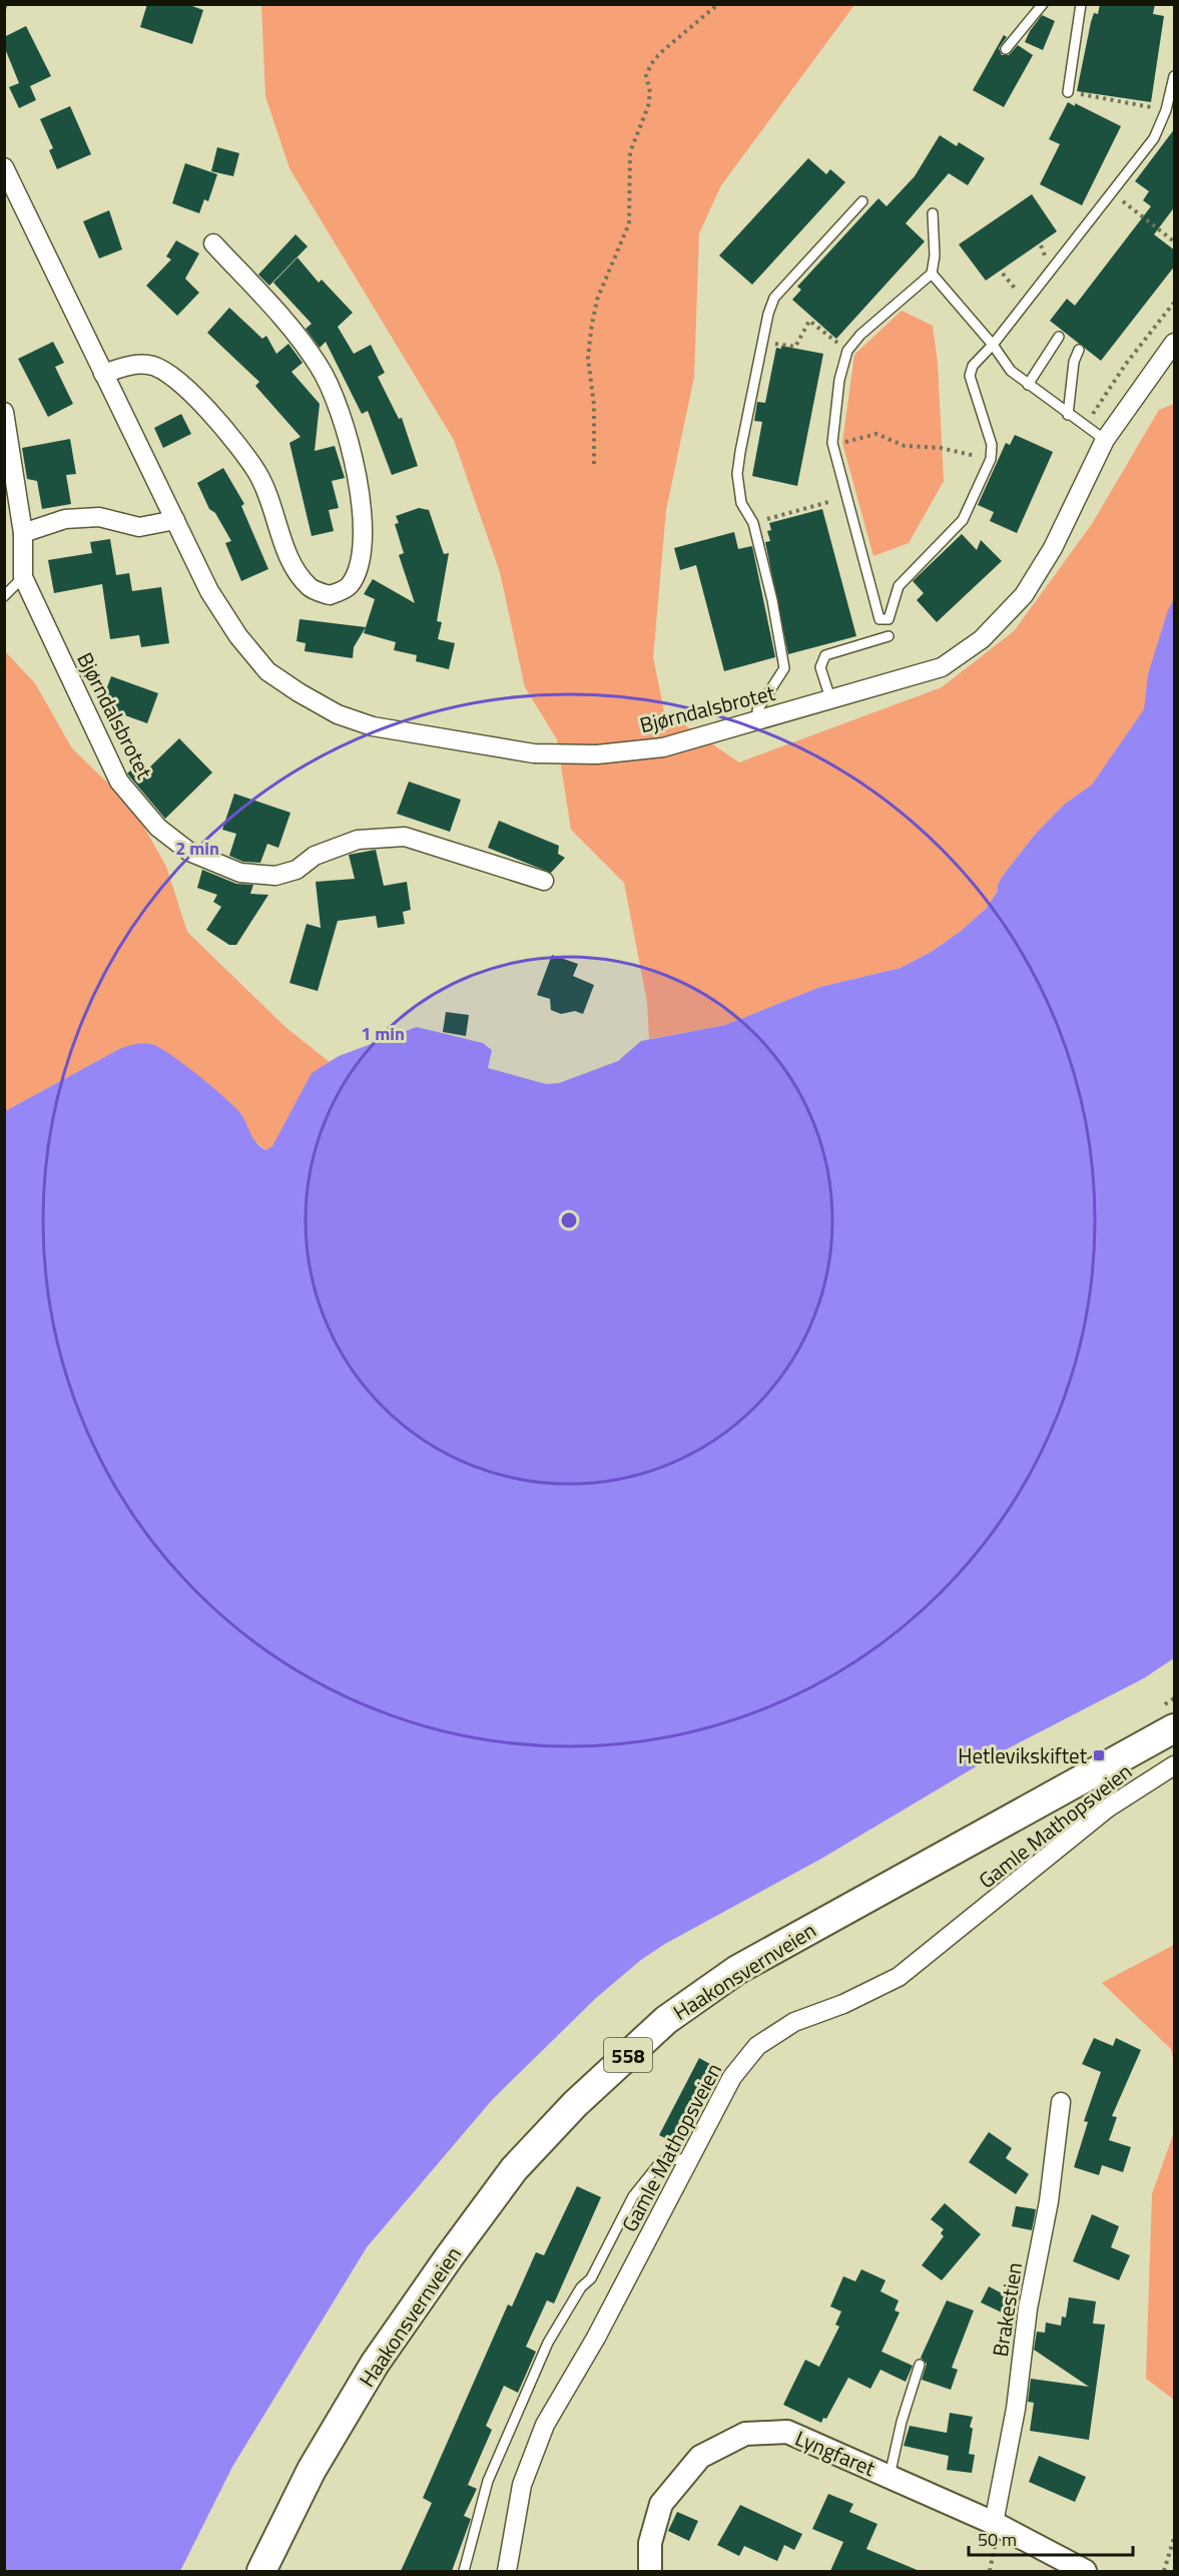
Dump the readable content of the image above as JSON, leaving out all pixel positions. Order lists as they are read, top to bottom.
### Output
{
  "streets": {
    "main road": ["Haakonsvernveien", "558"],
    "street": [
      "Bjørndalsbrotet",
      "Gamle Mathopsveien",
      "Brakestien",
      "Lyngfaret"
    ]
  },
  "crossings": [
    ["Brakestien", "Lyngfaret"]
  ],
  "places": {
    "transit": ["Hetlevikskiftet"]
  },
  "scale_bar": "50 m",
  "rings": ["2 min", "1 min"]
}
